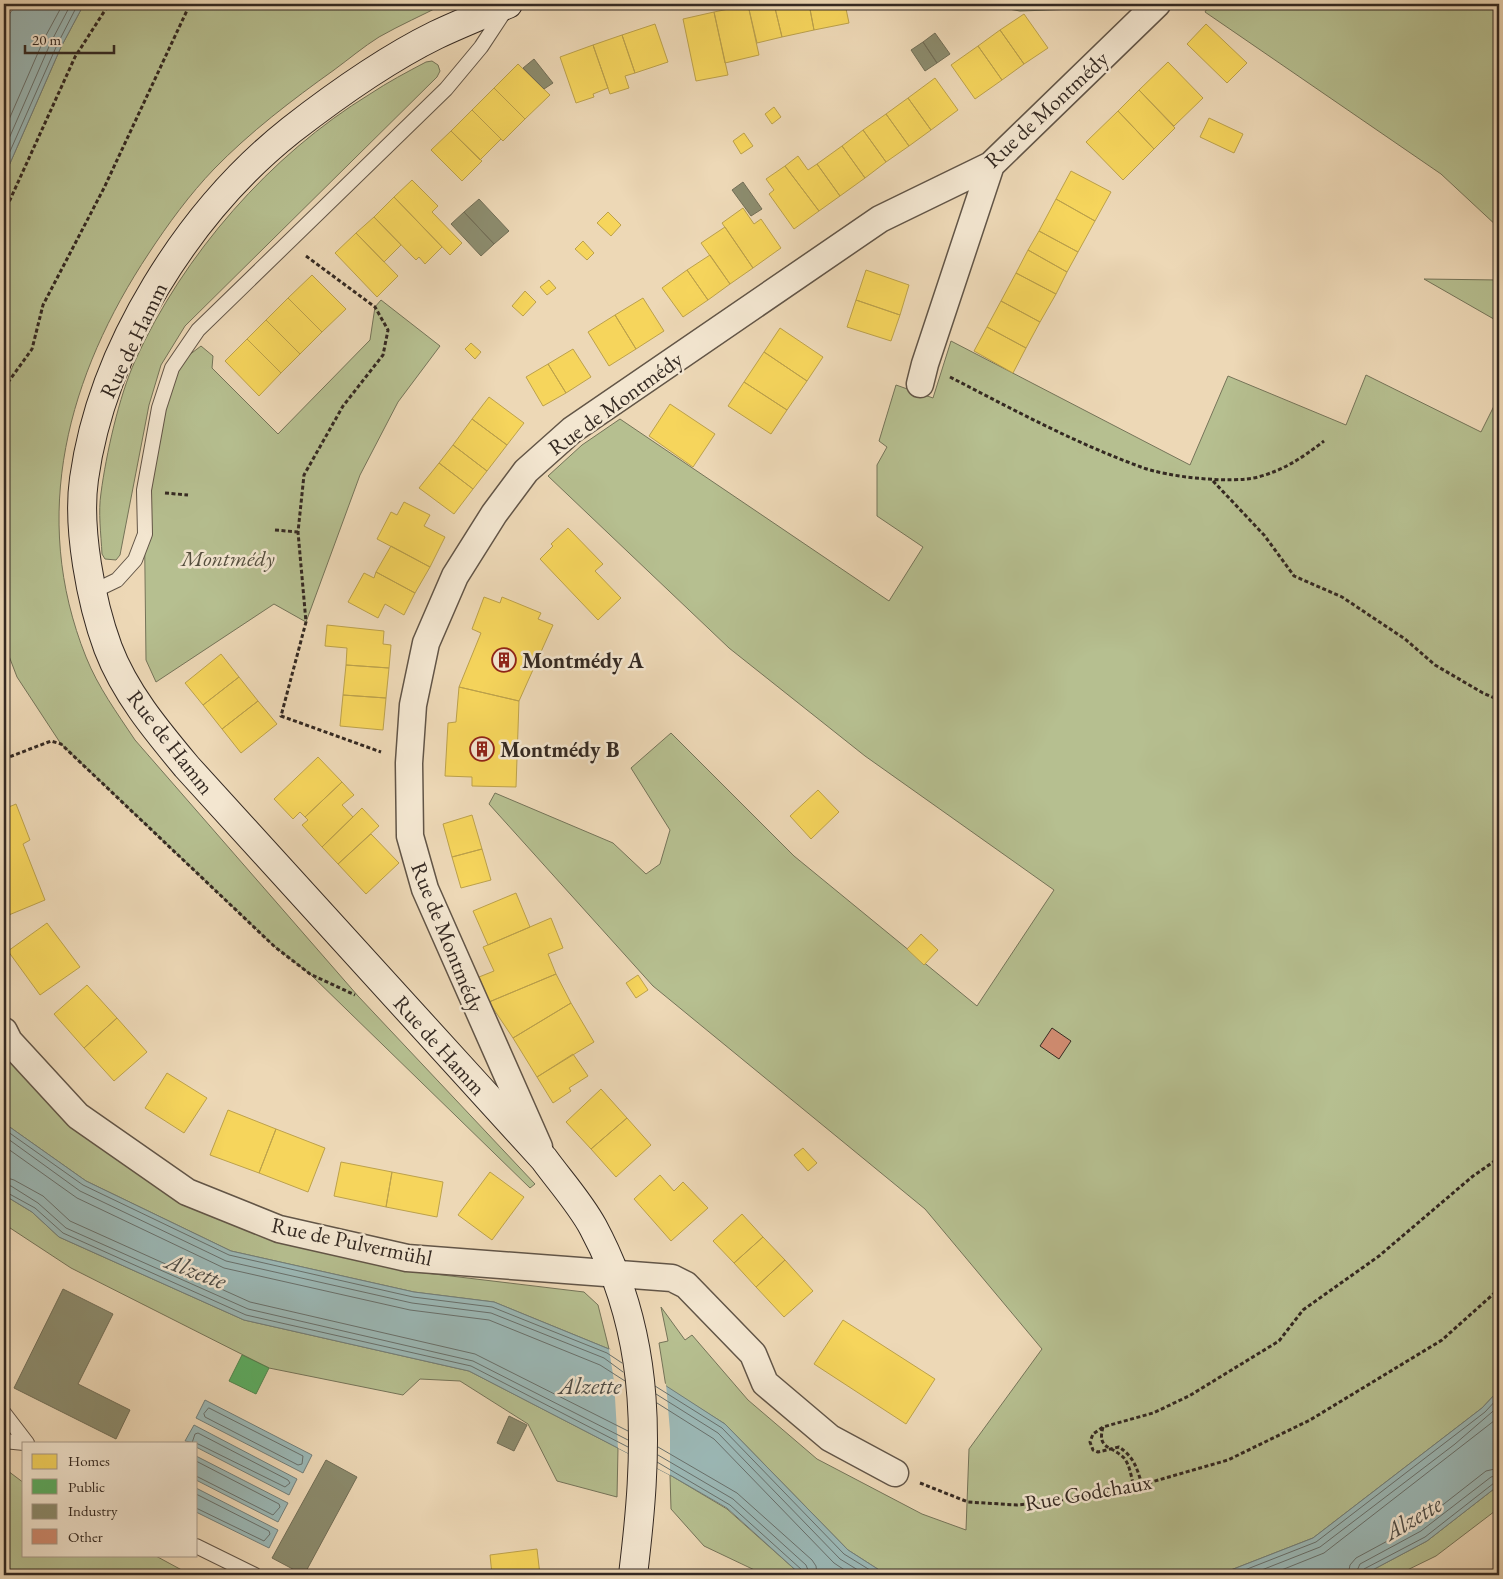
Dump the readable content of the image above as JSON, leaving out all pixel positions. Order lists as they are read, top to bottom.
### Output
{
  "streets": {
    "main road": ["Rue de Hamm"],
    "street": ["Rue de Montmédy", "Rue de Pulvermühl"],
    "path": ["Rue Godchaux"]
  },
  "crossings": [
    ["Rue de Montmédy", "Rue de Hamm"],
    ["Rue de Hamm", "Rue de Pulvermühl"]
  ],
  "water": ["Alzette"],
  "parks": ["Montmédy"],
  "places": {
    "building": ["Montmédy A", "Montmédy B"]
  },
  "legend": [
    "Homes",
    "Public",
    "Industry",
    "Other"
  ],
  "scale_bar": "20 m"
}
